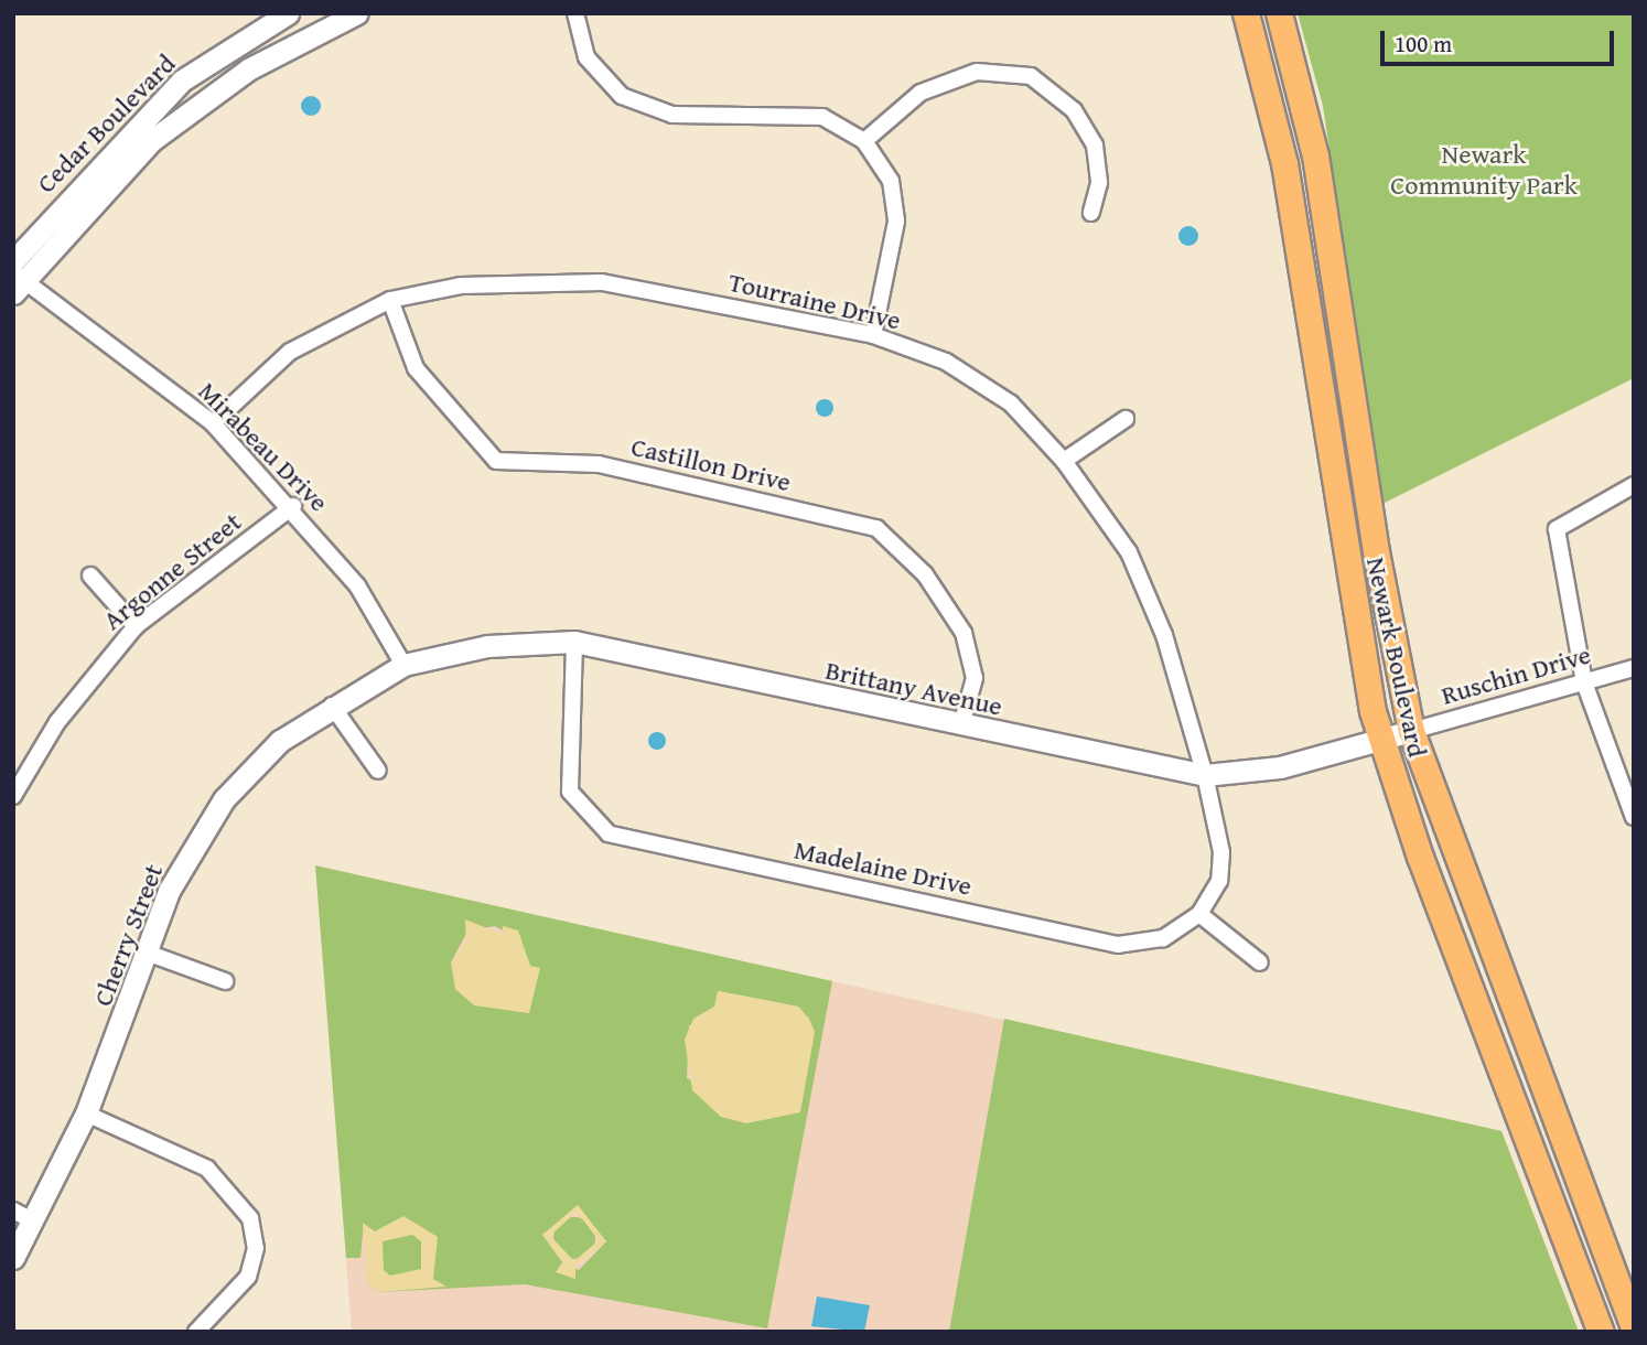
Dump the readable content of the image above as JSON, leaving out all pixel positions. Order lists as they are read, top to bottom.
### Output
{
  "streets": {
    "main road": ["Newark Boulevard"],
    "street": [
      "Cedar Boulevard",
      "Tourraine Drive",
      "Mirabeau Drive",
      "Castillon Drive",
      "Argonne Street",
      "Ruschin Drive",
      "Brittany Avenue",
      "Madelaine Drive",
      "Cherry Street"
    ]
  },
  "crossings": [
    ["Cedar Boulevard", "Mirabeau Drive"],
    ["Tourraine Drive", "Mirabeau Drive"],
    ["Tourraine Drive", "Castillon Drive"],
    ["Tourraine Drive", "Brittany Avenue"],
    ["Tourraine Drive", "Madelaine Drive"],
    ["Mirabeau Drive", "Argonne Street"],
    ["Mirabeau Drive", "Brittany Avenue"],
    ["Mirabeau Drive", "Cherry Street"],
    ["Castillon Drive", "Brittany Avenue"],
    ["Newark Boulevard", "Ruschin Drive"],
    ["Newark Boulevard", "Brittany Avenue"],
    ["Ruschin Drive", "Brittany Avenue"],
    ["Brittany Avenue", "Madelaine Drive"],
    ["Brittany Avenue", "Cherry Street"]
  ],
  "parks": ["Newark Community Park"],
  "scale_bar": "100 m"
}
